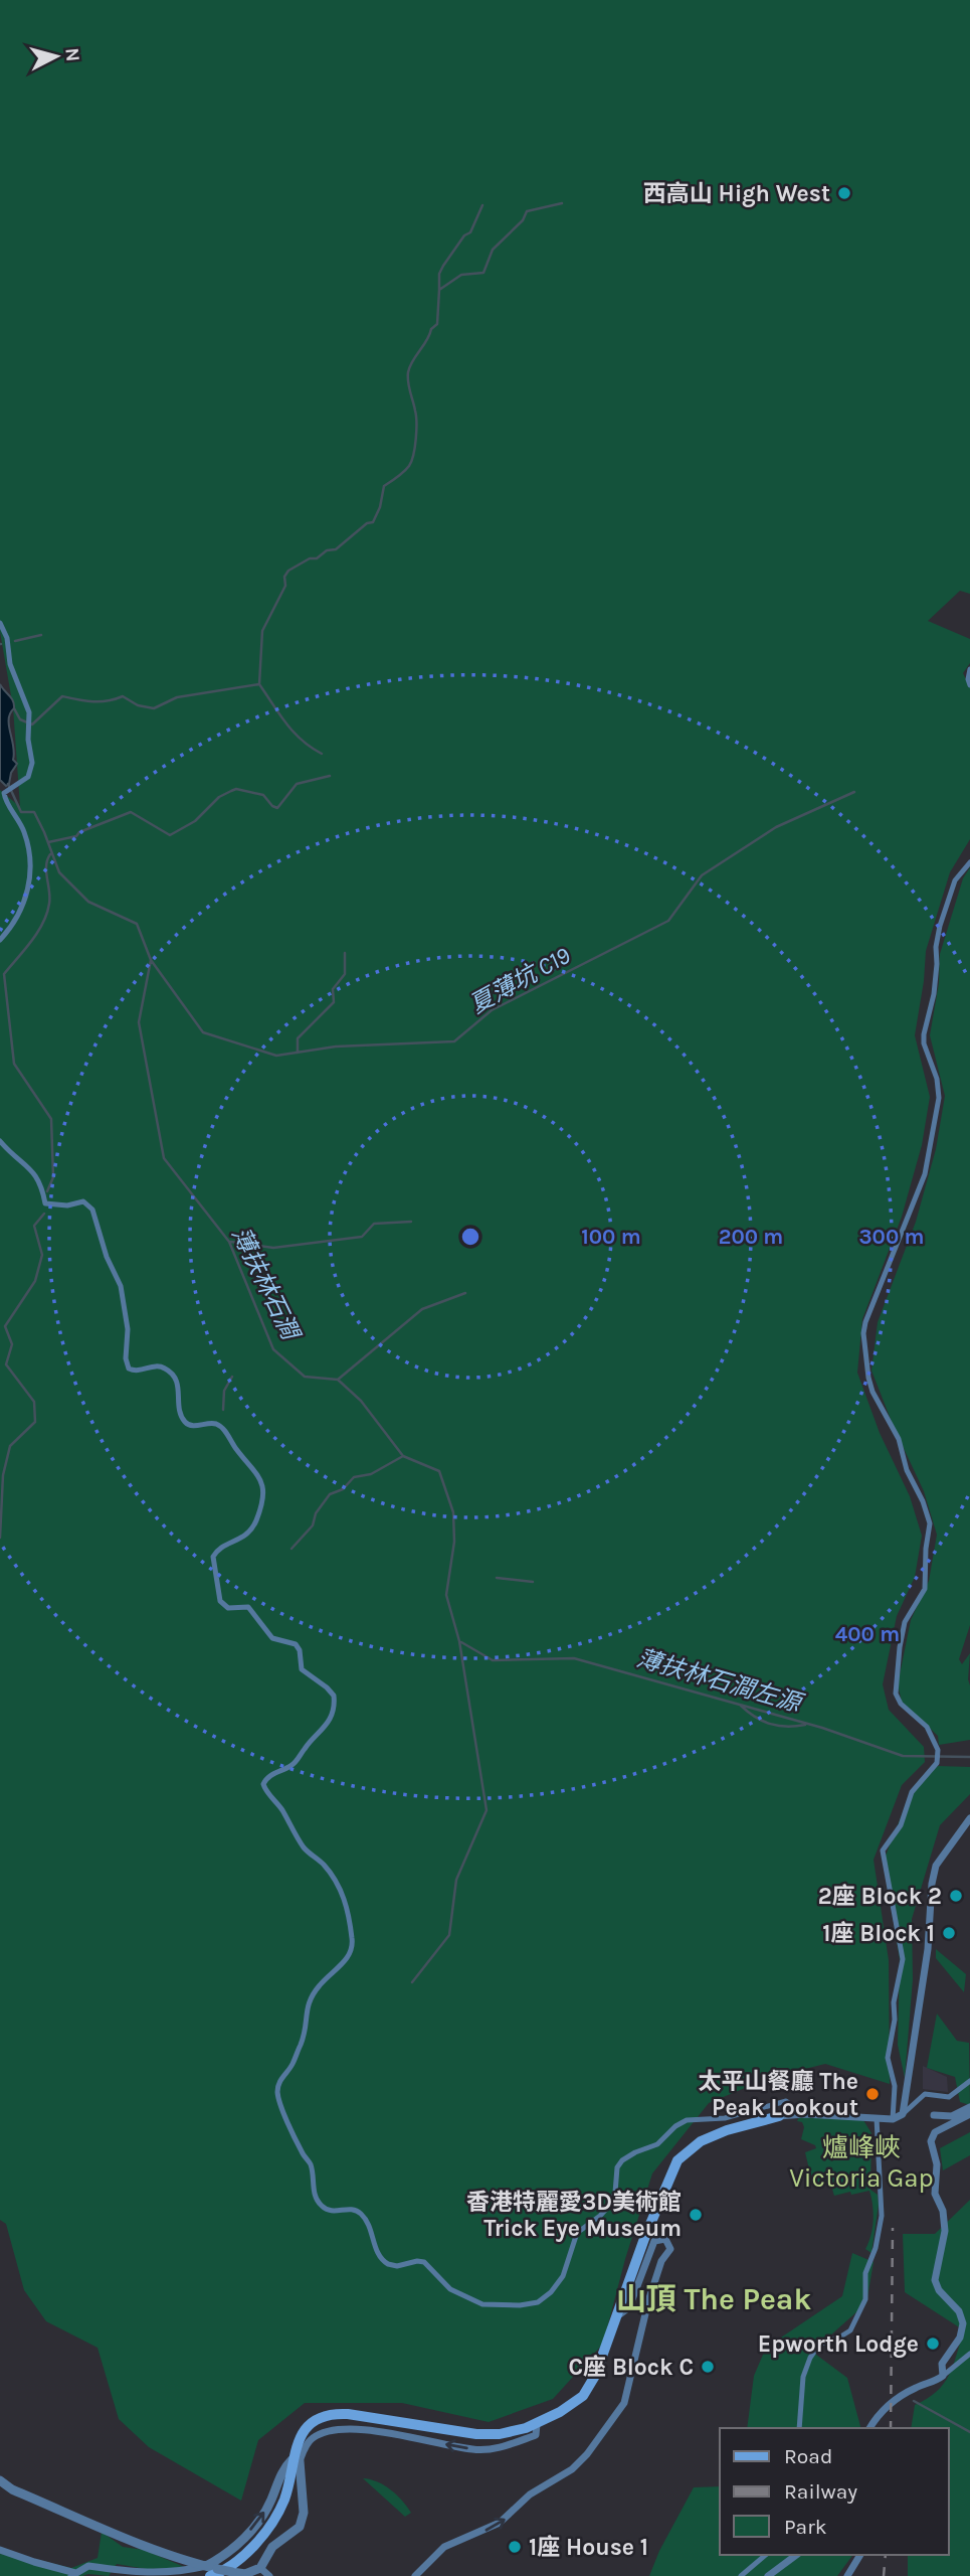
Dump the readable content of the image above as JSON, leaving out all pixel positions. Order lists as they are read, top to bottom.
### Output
{
  "districts": ["爐峰峽 Victoria Gap", "山頂 The Peak"],
  "water": ["夏薄坑 C19", "薄扶林石澗", "薄扶林石澗左源"],
  "places": [
    "西高山 High West",
    "2座 Block 2",
    "1座 Block 1",
    "太平山餐廳 The Peak Lookout",
    "香港特麗愛3D美術館 Trick Eye Museum",
    "Epworth Lodge",
    "C座 Block C",
    "1座 House 1"
  ],
  "legend": ["Road", "Railway", "Park"],
  "north": "right",
  "rings": [
    "100 m",
    "200 m",
    "300 m",
    "400 m"
  ]
}
